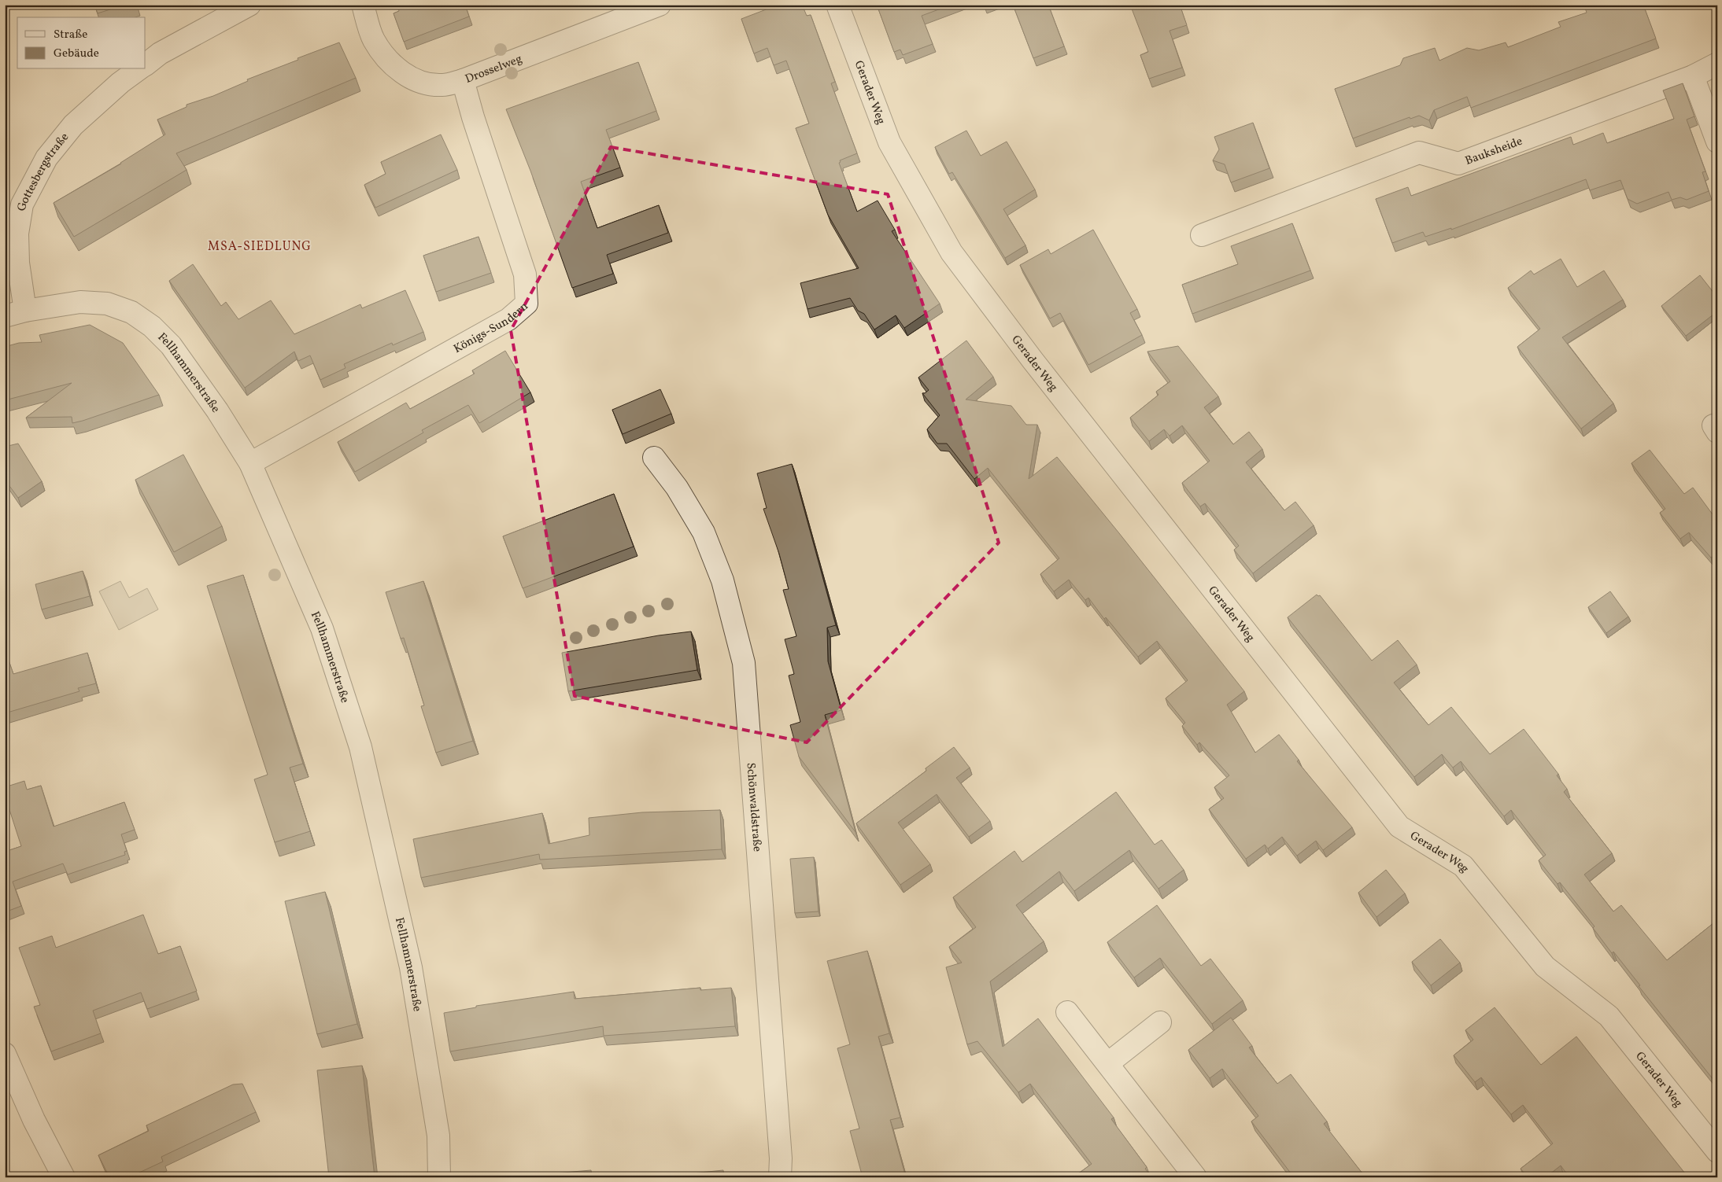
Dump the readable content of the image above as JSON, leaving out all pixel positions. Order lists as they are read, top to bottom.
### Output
{
  "streets": {
    "street": [
      "Drosselweg",
      "Gerader Weg",
      "Bauksheide",
      "Gottesbergstraße",
      "Königs-Sundern",
      "Fellhammerstraße",
      "Schönwaldstraße"
    ]
  },
  "crossings": [
    ["Drosselweg", "Königs-Sundern"],
    ["Gottesbergstraße", "Fellhammerstraße"],
    ["Königs-Sundern", "Fellhammerstraße"]
  ],
  "districts": ["MSA-SIEDLUNG"],
  "legend": ["Straße", "Gebäude"]
}
